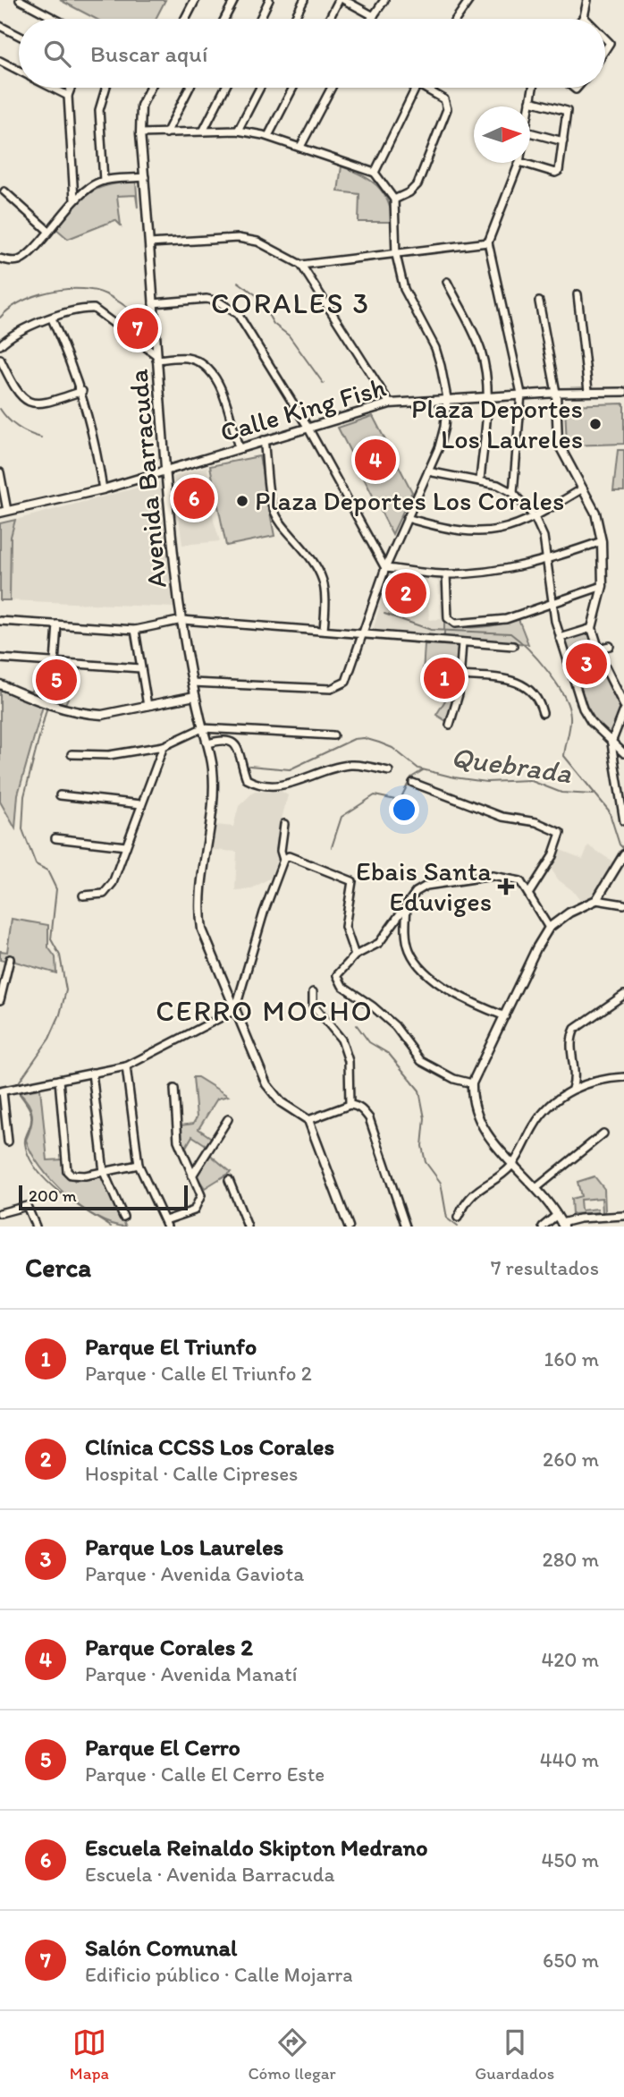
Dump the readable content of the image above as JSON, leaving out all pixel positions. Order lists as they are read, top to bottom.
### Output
{
  "streets": {
    "street": ["Calle King Fish", "Avenida Barracuda"]
  },
  "crossings": [
    ["Calle King Fish", "Avenida Barracuda"]
  ],
  "districts": ["CORALES 3", "CERRO MOCHO"],
  "water": ["Quebrada"],
  "places": {
    "other": ["Plaza Deportes Los Laureles", "Plaza Deportes Los Corales"],
    "health": ["Ebais Santa Eduviges"]
  },
  "scale_bar": "200 m",
  "north": "right",
  "page": {
    "search": "Buscar aquí",
    "pins": [
      "7",
      "4",
      "6",
      "2",
      "3",
      "1",
      "5"
    ],
    "scale": "200 m",
    "heading": ["Cerca", "7 resultados"],
    "list": [
      {
        "mark": "1",
        "name": "Parque El Triunfo",
        "note": "Parque · Calle El Triunfo 2",
        "value": "160 m"
      },
      {
        "mark": "2",
        "name": "Clínica CCSS Los Corales",
        "note": "Hospital · Calle Cipreses",
        "value": "260 m"
      },
      {
        "mark": "3",
        "name": "Parque Los Laureles",
        "note": "Parque · Avenida Gaviota",
        "value": "280 m"
      },
      {
        "mark": "4",
        "name": "Parque Corales 2",
        "note": "Parque · Avenida Manatí",
        "value": "420 m"
      },
      {
        "mark": "5",
        "name": "Parque El Cerro",
        "note": "Parque · Calle El Cerro Este",
        "value": "440 m"
      },
      {
        "mark": "6",
        "name": "Escuela Reinaldo Skipton Medrano",
        "note": "Escuela · Avenida Barracuda",
        "value": "450 m"
      },
      {
        "mark": "7",
        "name": "Salón Comunal",
        "note": "Edificio público · Calle Mojarra",
        "value": "650 m"
      }
    ],
    "nav": ["Mapa", "Cómo llegar", "Guardados"]
  }
}
